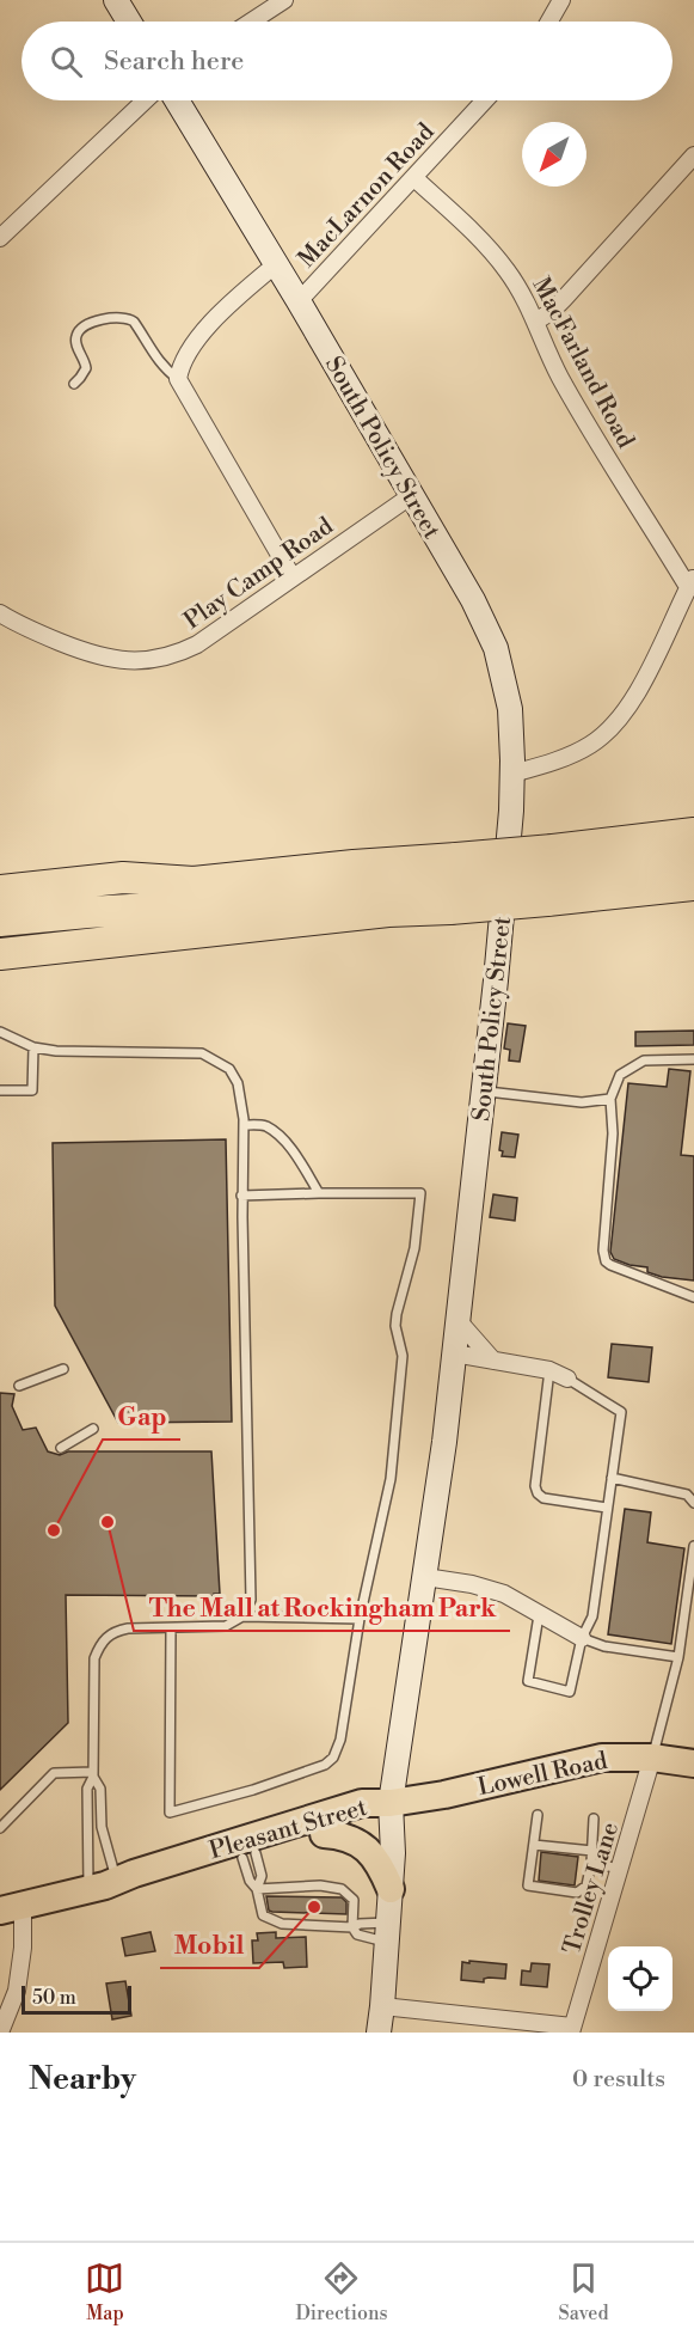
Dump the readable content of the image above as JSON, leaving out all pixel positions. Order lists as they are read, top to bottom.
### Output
{
  "streets": {
    "main road": ["Lowell Road", "Pleasant Street"],
    "street": [
      "MacLarnon Road",
      "MacFarland Road",
      "South Policy Street",
      "Play Camp Road",
      "Trolley Lane"
    ]
  },
  "crossings": [
    ["MacLarnon Road", "MacFarland Road"],
    ["MacLarnon Road", "South Policy Street"],
    ["South Policy Street", "Play Camp Road"],
    ["South Policy Street", "Lowell Road"],
    ["South Policy Street", "Pleasant Street"],
    ["Lowell Road", "Pleasant Street"],
    ["Lowell Road", "Trolley Lane"]
  ],
  "places": ["The Mall at Rockingham Park", "Gap", "Mobil"],
  "scale_bar": "50 m",
  "north": "bottom left",
  "page": {
    "search": "Search here",
    "scale": "50 m",
    "heading": ["Nearby", "0 results"],
    "nav": ["Map", "Directions", "Saved"]
  }
}
